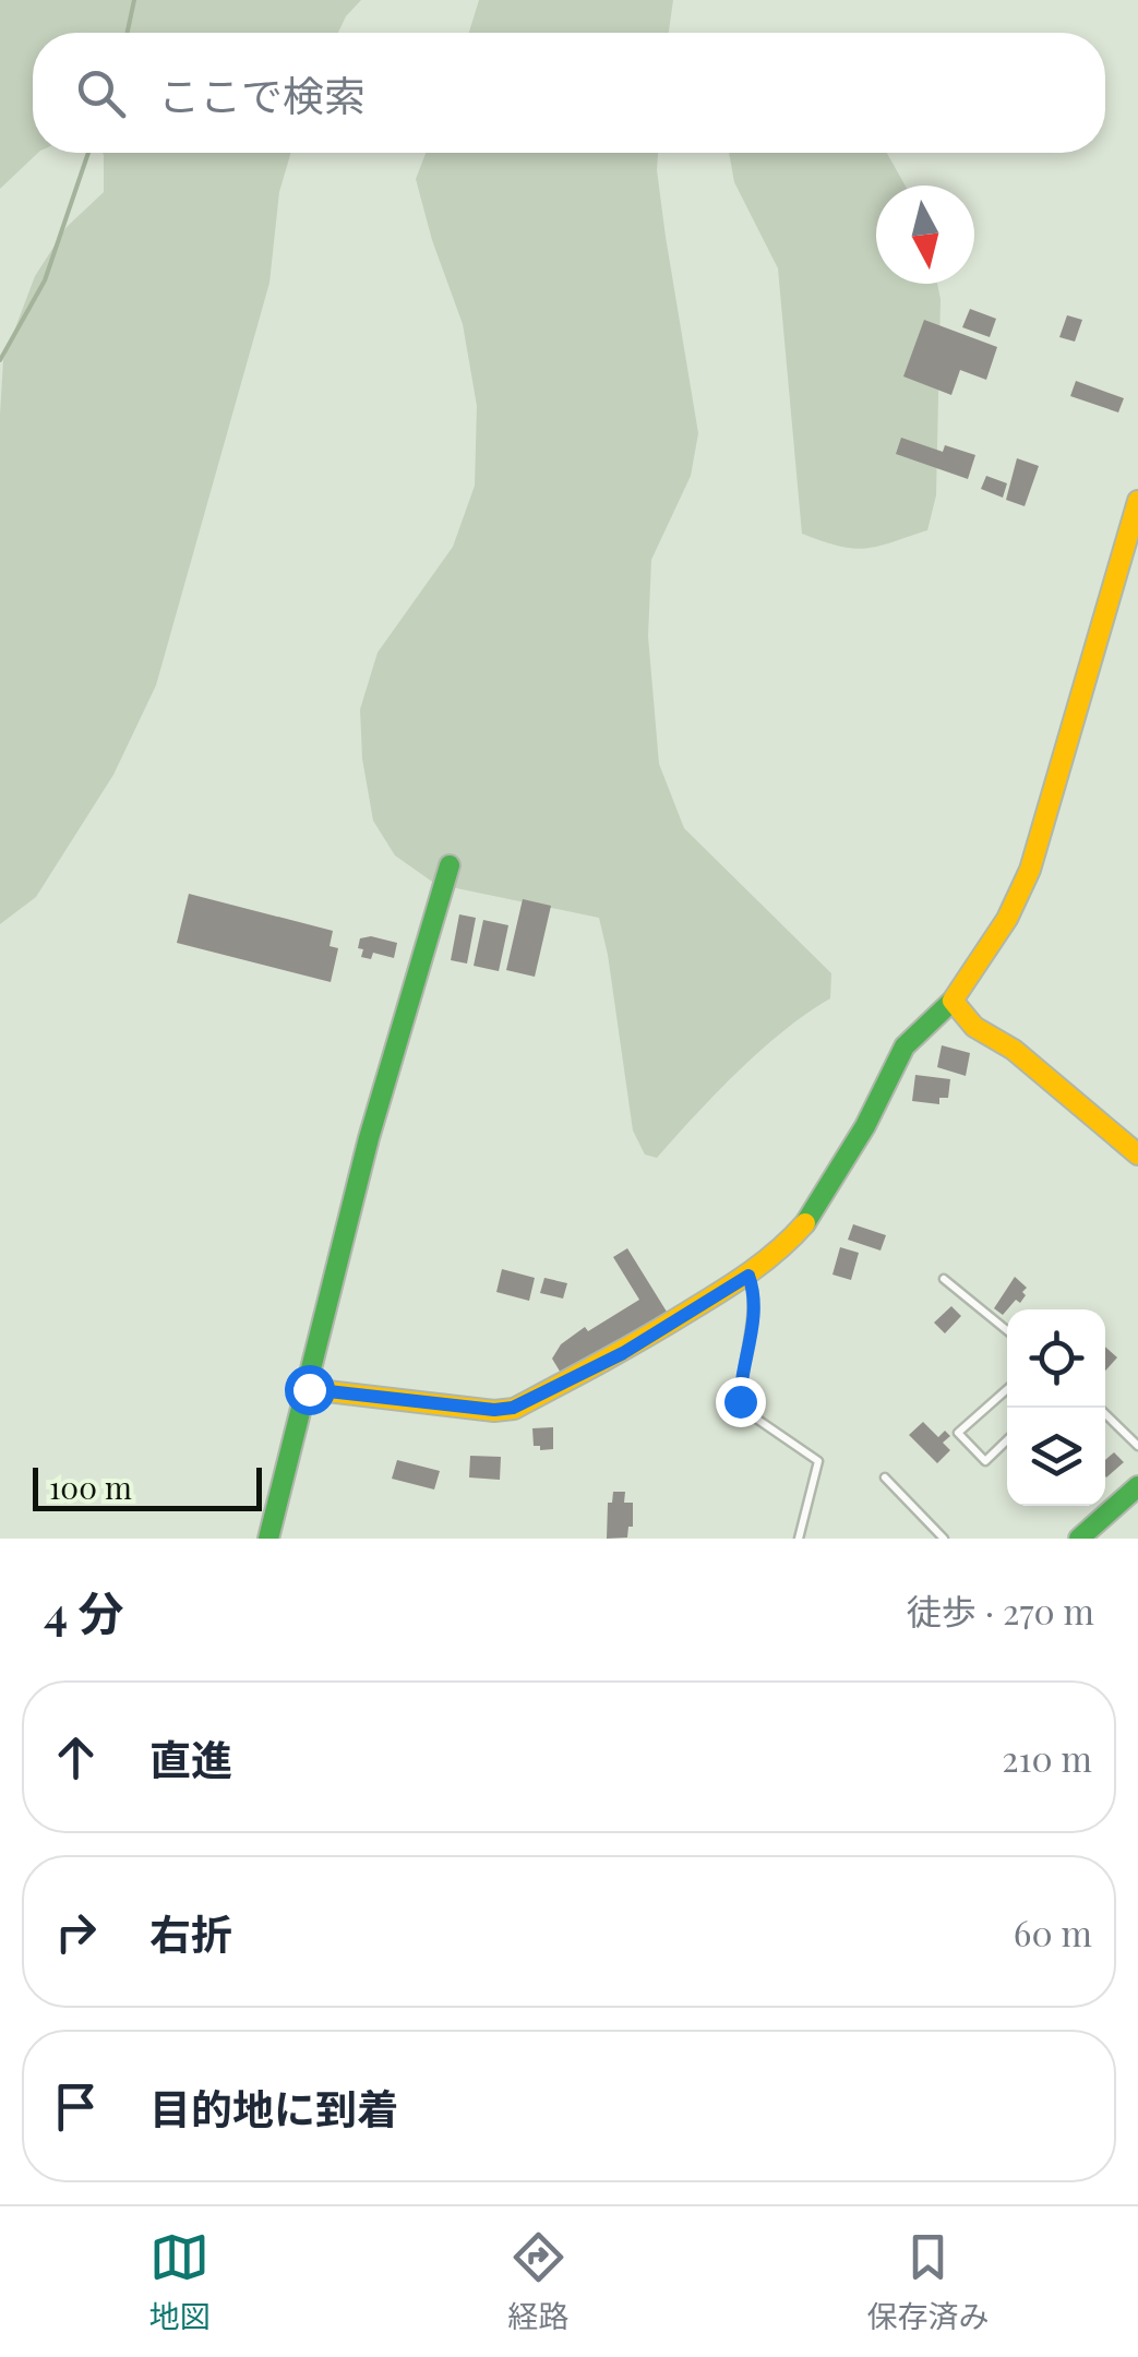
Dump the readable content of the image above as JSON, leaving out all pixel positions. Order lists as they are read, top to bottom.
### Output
{
  "scale_bar": "100 m",
  "north": "bottom",
  "page": {
    "search": "ここで検索",
    "scale": "100 m",
    "heading": ["4 分", "徒歩 · 270 m"],
    "list": [
      ["直進", "210 m"],
      ["右折", "60 m"],
      "目的地に到着"
    ],
    "nav": ["地図", "経路", "保存済み"]
  }
}
